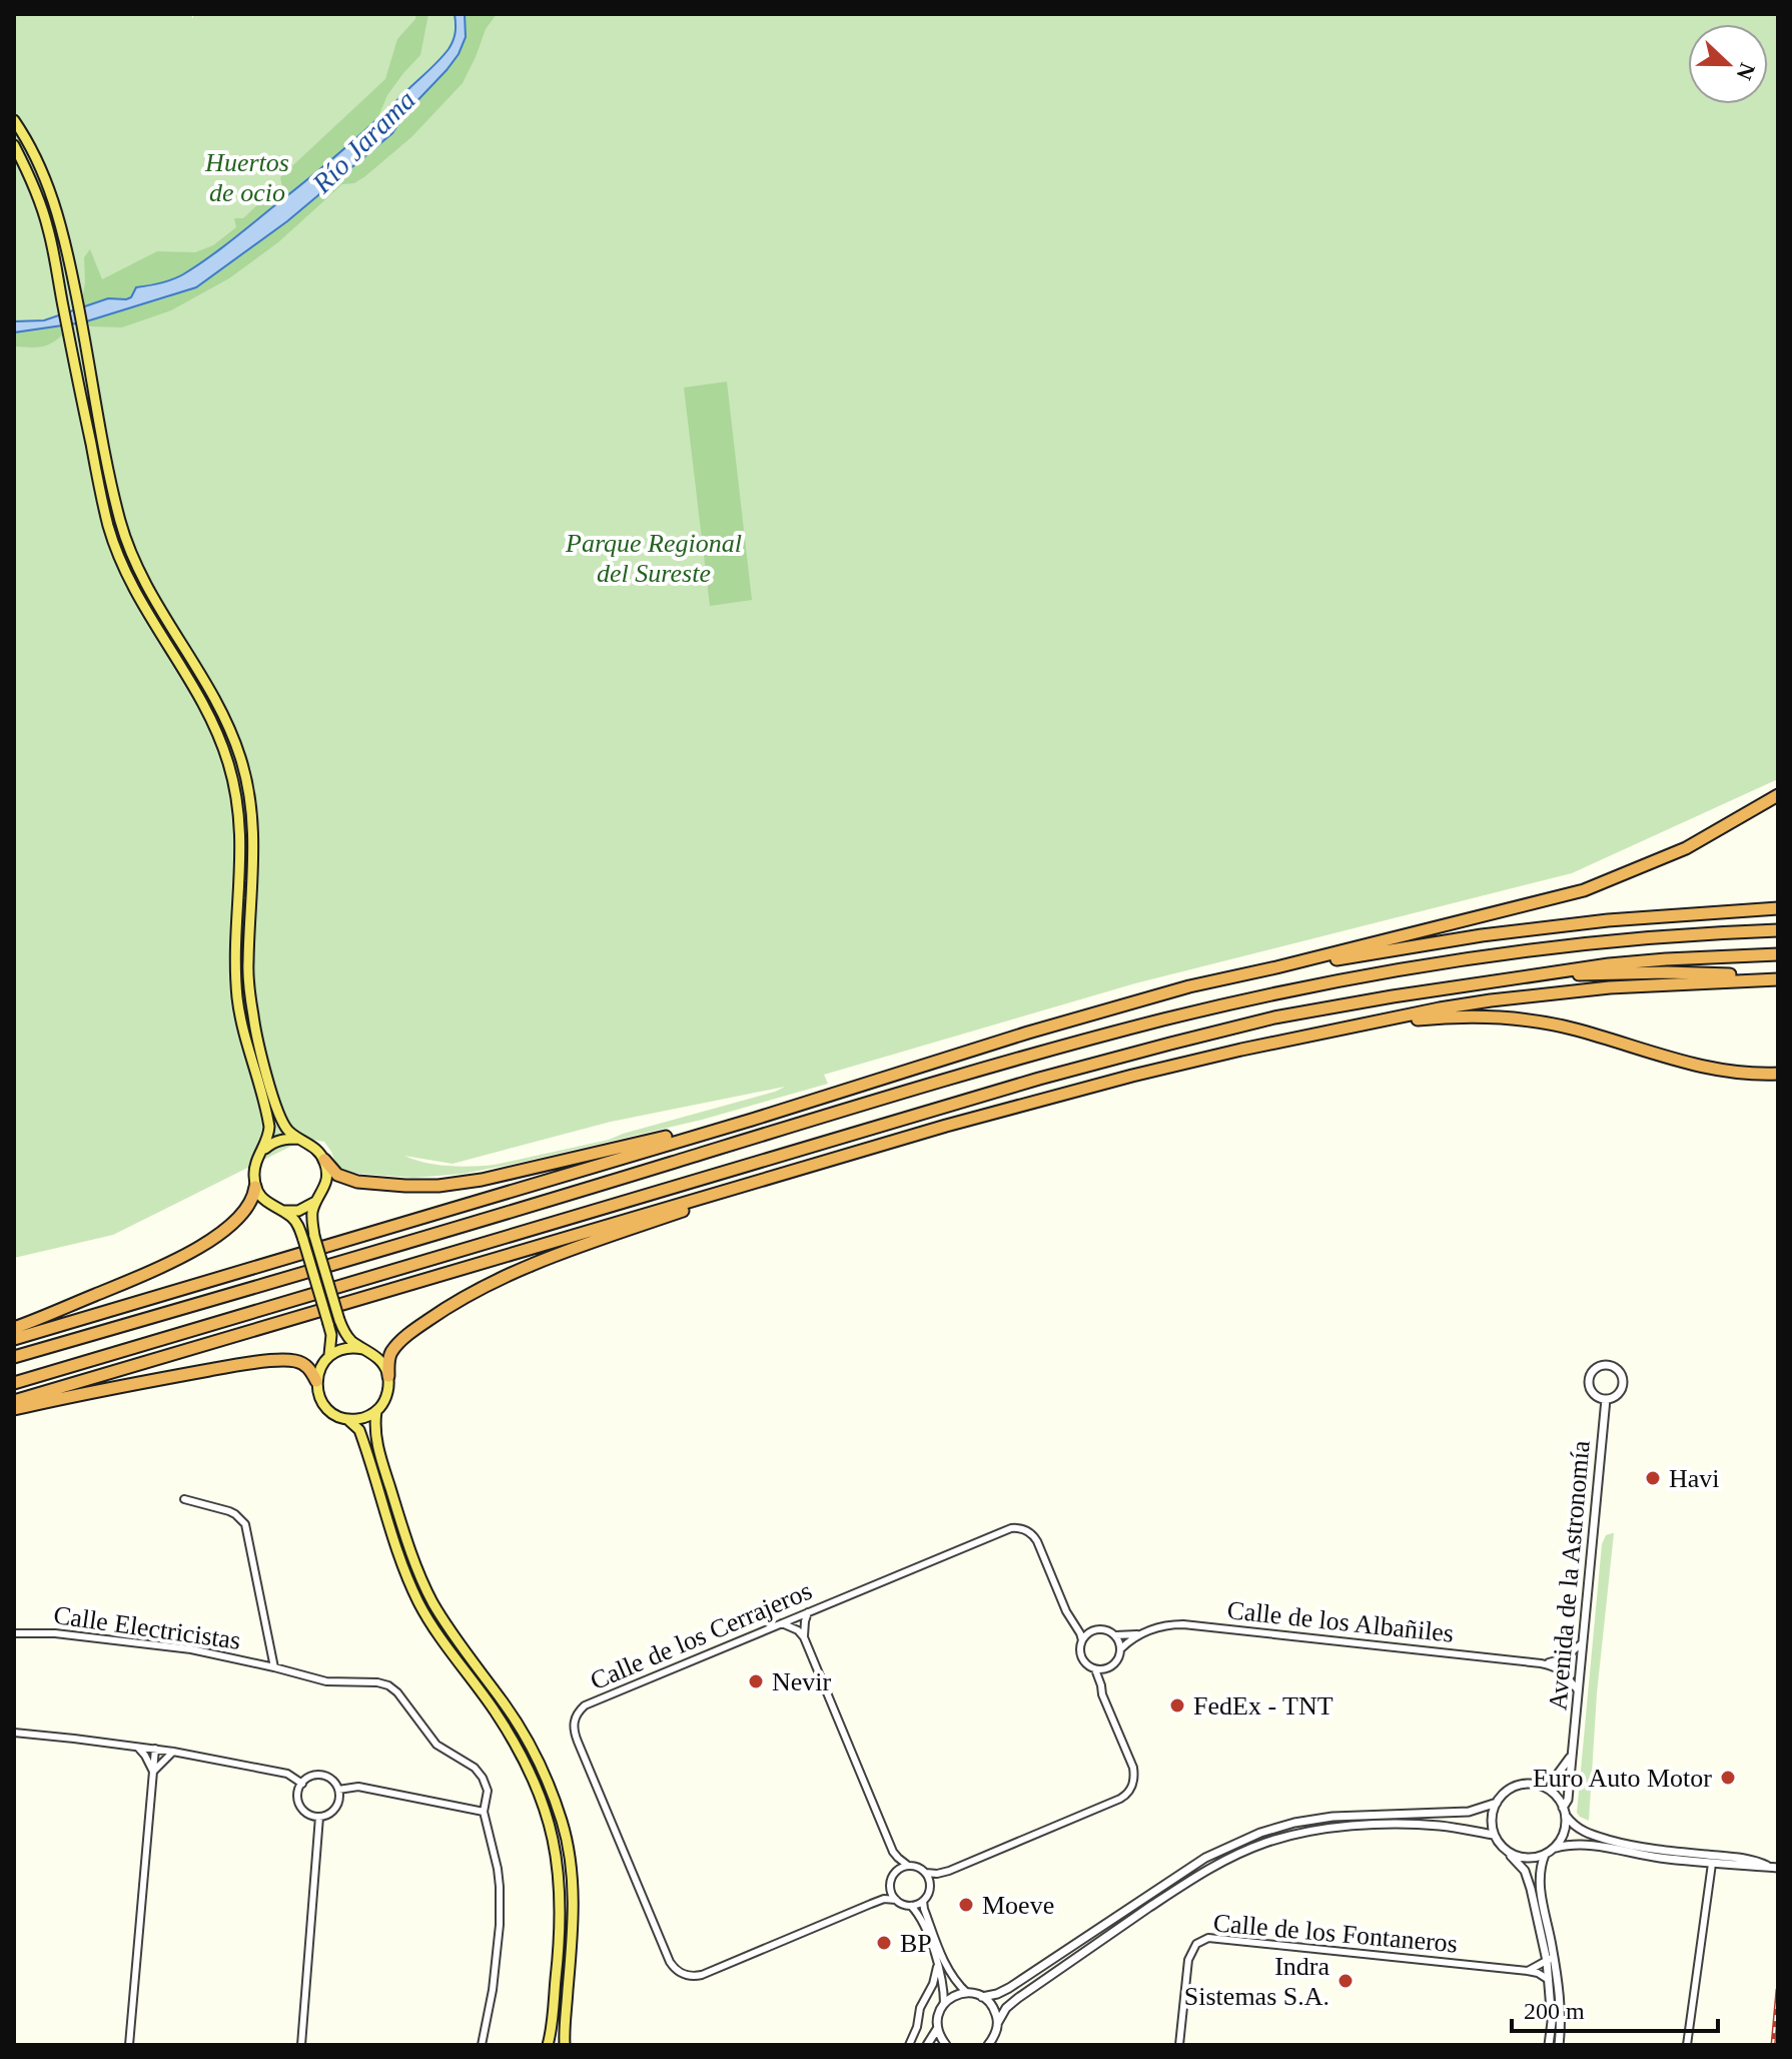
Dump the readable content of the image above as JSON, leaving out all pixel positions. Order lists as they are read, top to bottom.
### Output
{
  "streets": {
    "street": [
      "Avenida de la Astronomía",
      "Calle de los Albañiles",
      "Calle Electricistas",
      "Calle de los Cerrajeros",
      "Calle de los Fontaneros"
    ]
  },
  "crossings": [
    ["Avenida de la Astronomía", "Calle de los Albañiles"],
    ["Calle de los Albañiles", "Calle de los Cerrajeros"]
  ],
  "water": ["Río Jarama"],
  "parks": ["Huertos de ocio", "Parque Regional del Sureste"],
  "places": [
    "Havi",
    "Nevir",
    "FedEx - TNT",
    "Euro Auto Motor",
    "Moeve",
    "BP",
    "Indra Sistemas S.A."
  ],
  "scale_bar": "200 m",
  "north": "right"
}
